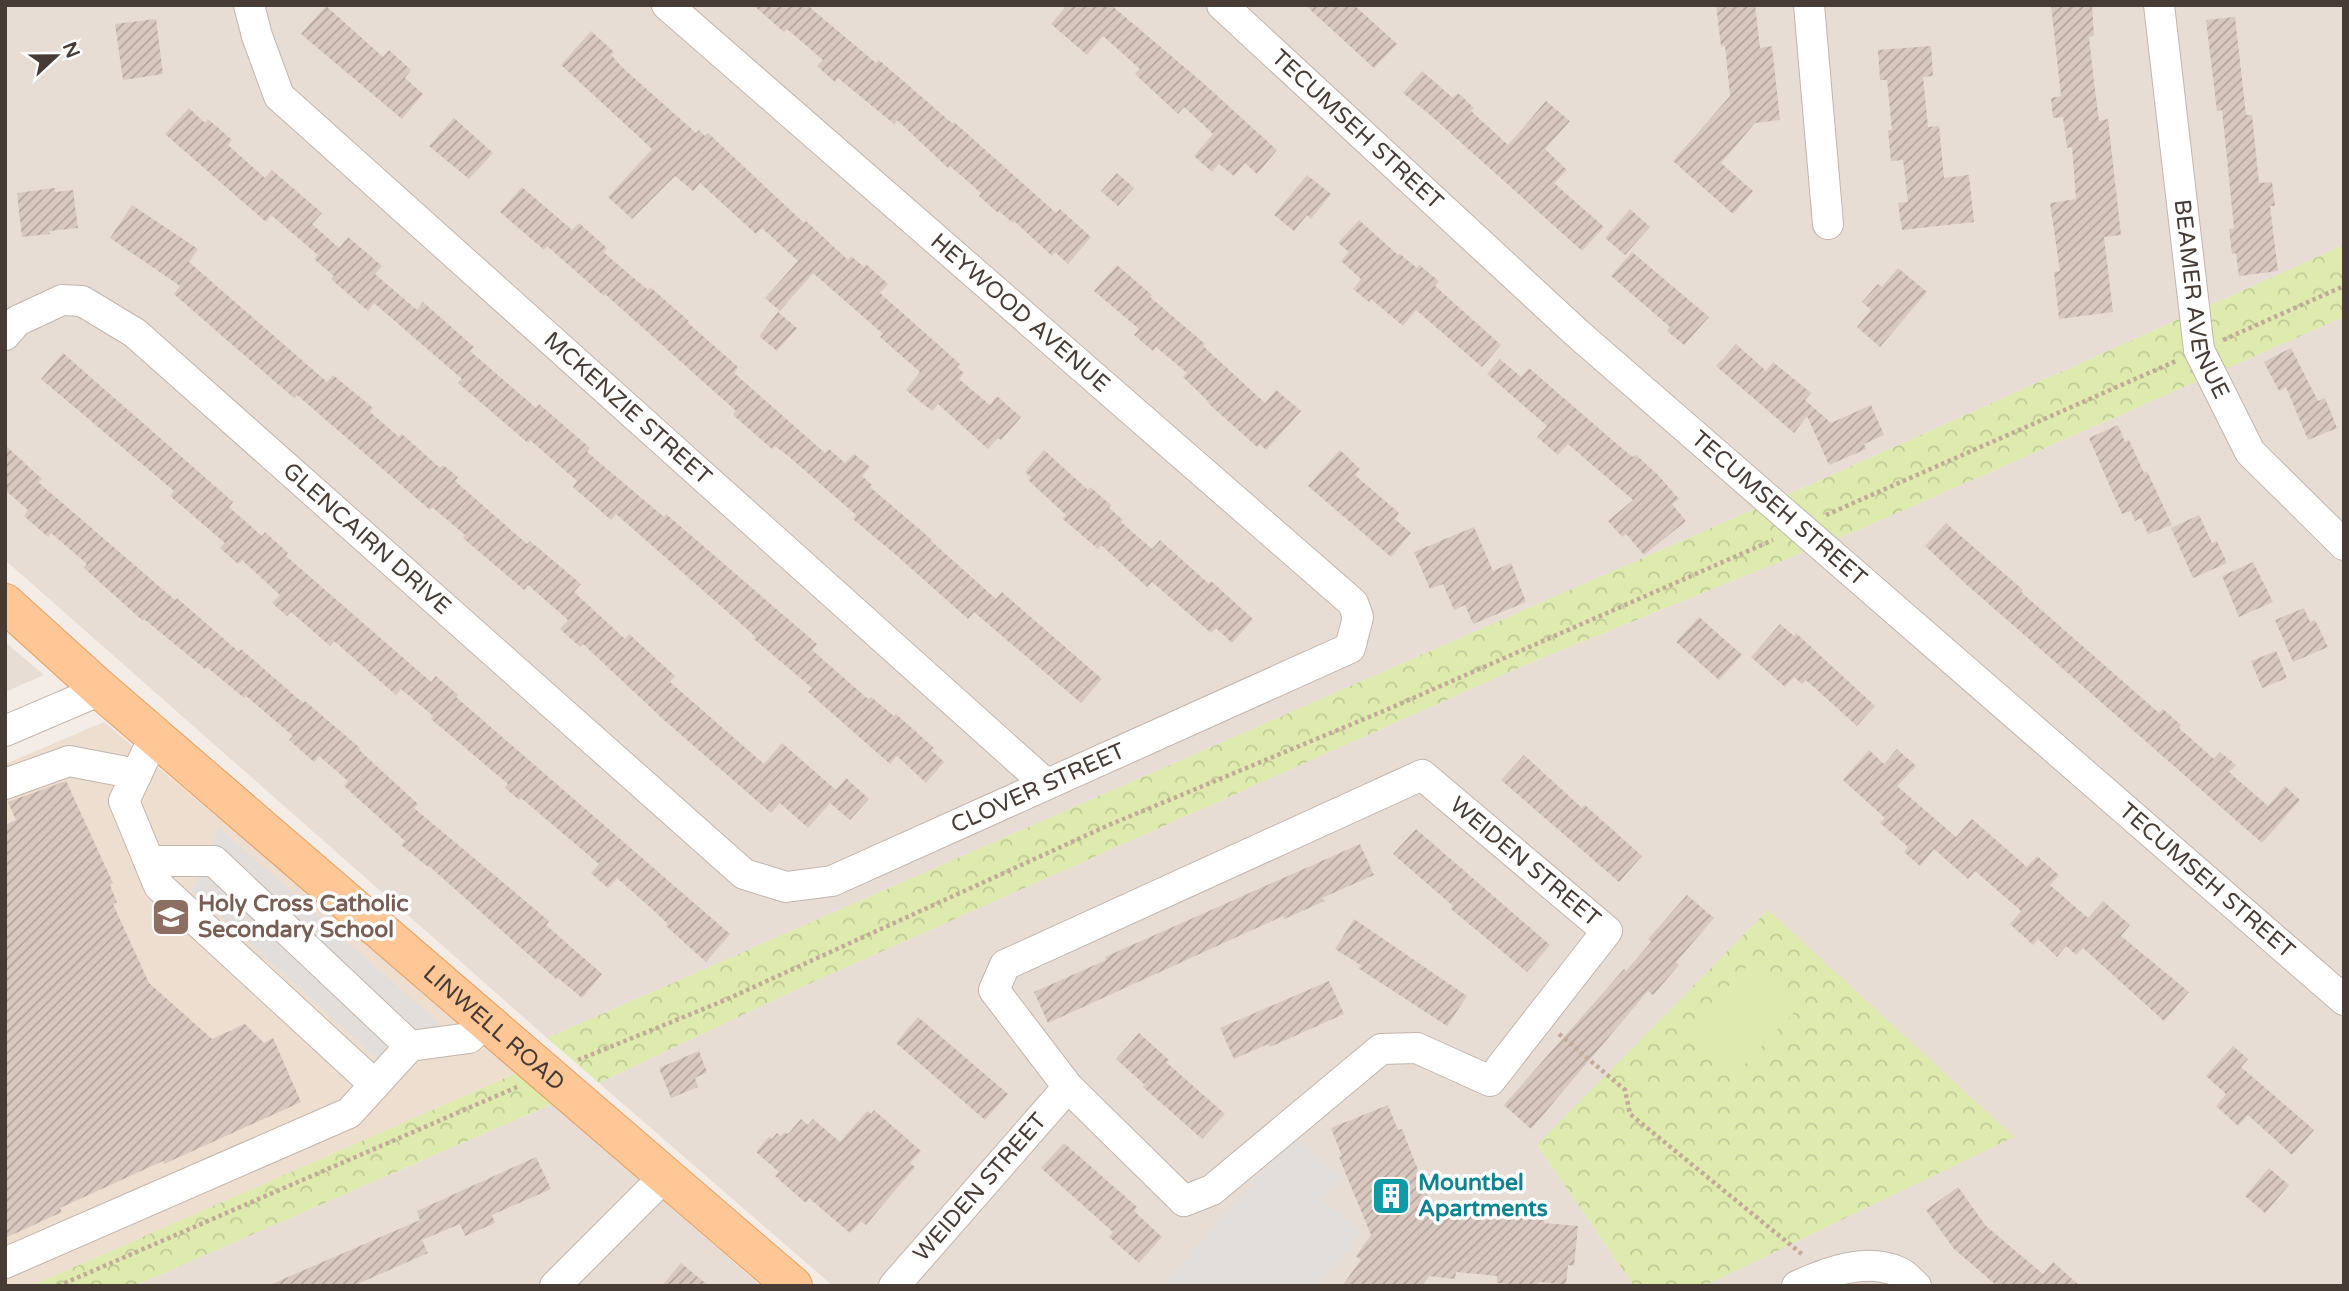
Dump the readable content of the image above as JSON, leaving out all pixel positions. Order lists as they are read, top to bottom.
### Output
{
  "streets": {
    "main road": ["LINWELL ROAD"],
    "street": [
      "TECUMSEH STREET",
      "BEAMER AVENUE",
      "HEYWOOD AVENUE",
      "MCKENZIE STREET",
      "GLENCAIRN DRIVE",
      "CLOVER STREET",
      "WEIDEN STREET"
    ]
  },
  "crossings": [
    ["HEYWOOD AVENUE", "CLOVER STREET"],
    ["MCKENZIE STREET", "CLOVER STREET"],
    ["GLENCAIRN DRIVE", "CLOVER STREET"]
  ],
  "places": {
    "school or university": ["Holy Cross Catholic Secondary School"],
    "building": ["Mountbel Apartments"]
  },
  "north": "right"
}
